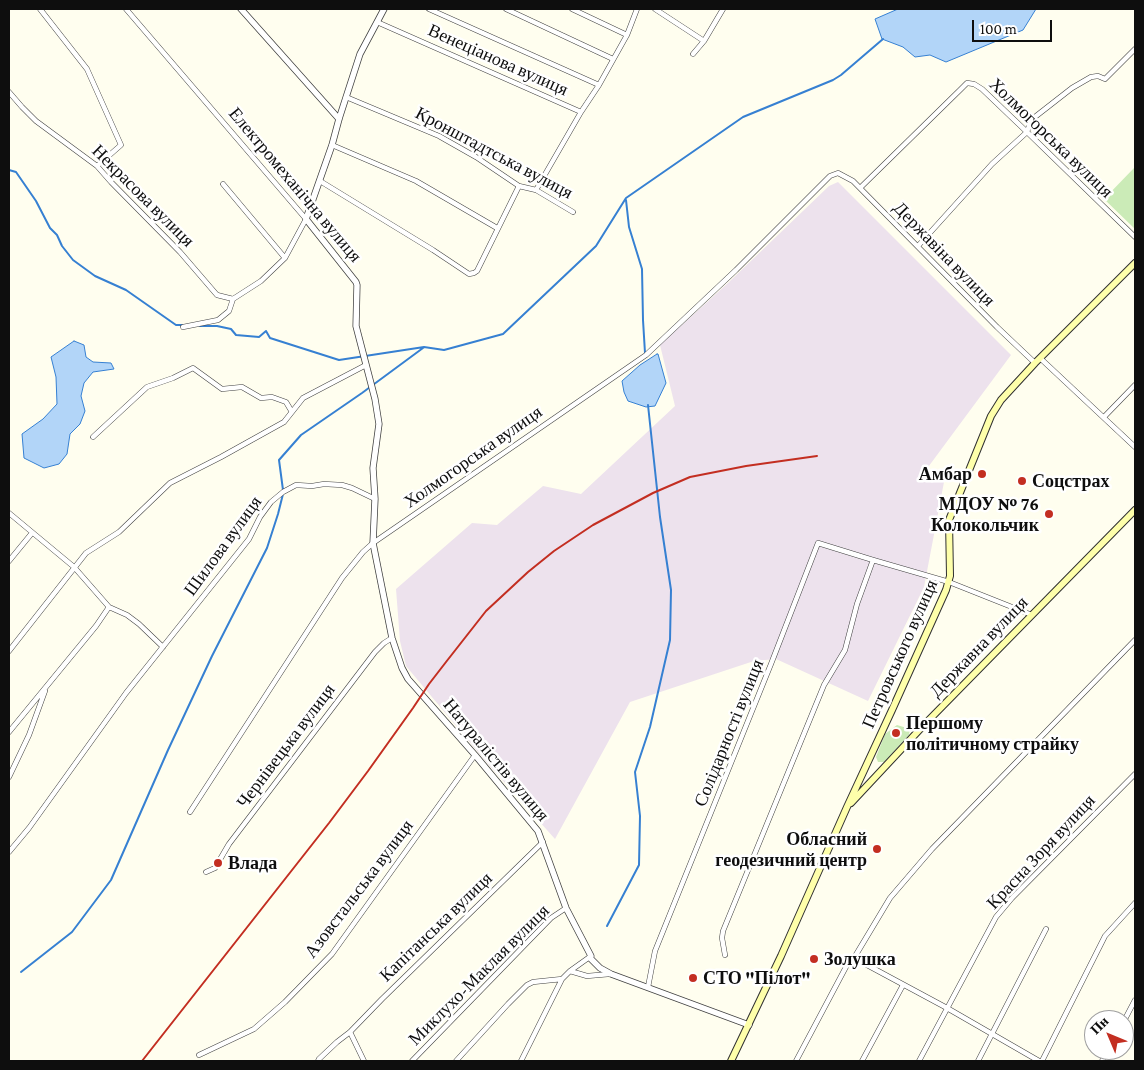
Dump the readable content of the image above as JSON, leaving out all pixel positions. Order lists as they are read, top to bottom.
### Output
{
  "streets": {
    "main road": ["Державна вулиця", "Петровського вулиця"],
    "street": [
      "Венеціанова вулиця",
      "Холмогорська вулиця",
      "Кронштадтська вулиця",
      "Електромеханічна вулиця",
      "Некрасова вулиця",
      "Державіна вулиця",
      "Шилова вулиця",
      "Солідарності вулиця",
      "Чернівецька вулиця",
      "Натуралістів вулиця",
      "Красна Зоря вулиця",
      "Азовстальська вулиця",
      "Капітанська вулиця",
      "Миклухо-Маклая вулиця"
    ]
  },
  "crossings": [
    ["Холмогорська вулиця", "Державіна вулиця"],
    ["Холмогорська вулиця", "Натуралістів вулиця"],
    ["Електромеханічна вулиця", "Шилова вулиця"],
    ["Електромеханічна вулиця", "Натуралістів вулиця"],
    ["Державіна вулиця", "Петровського вулиця"],
    ["Шилова вулиця", "Натуралістів вулиця"],
    ["Державна вулиця", "Петровського вулиця"],
    ["Державна вулиця", "Солідарності вулиця"],
    ["Петровського вулиця", "Солідарності вулиця"],
    ["Петровського вулиця", "Натуралістів вулиця"],
    ["Солідарності вулиця", "Натуралістів вулиця"],
    ["Чернівецька вулиця", "Натуралістів вулиця"],
    ["Натуралістів вулиця", "Азовстальська вулиця"],
    ["Натуралістів вулиця", "Капітанська вулиця"],
    ["Натуралістів вулиця", "Миклухо-Маклая вулиця"]
  ],
  "places": [
    "Амбар",
    "Соцстрах",
    "МДОУ № 76 Колокольчик",
    "Першому політичному страйку",
    "Обласний геодезичний центр",
    "Влада",
    "Золушка",
    "СТО \"Пілот\""
  ],
  "scale_bar": "100 m",
  "north": "top left"
}
